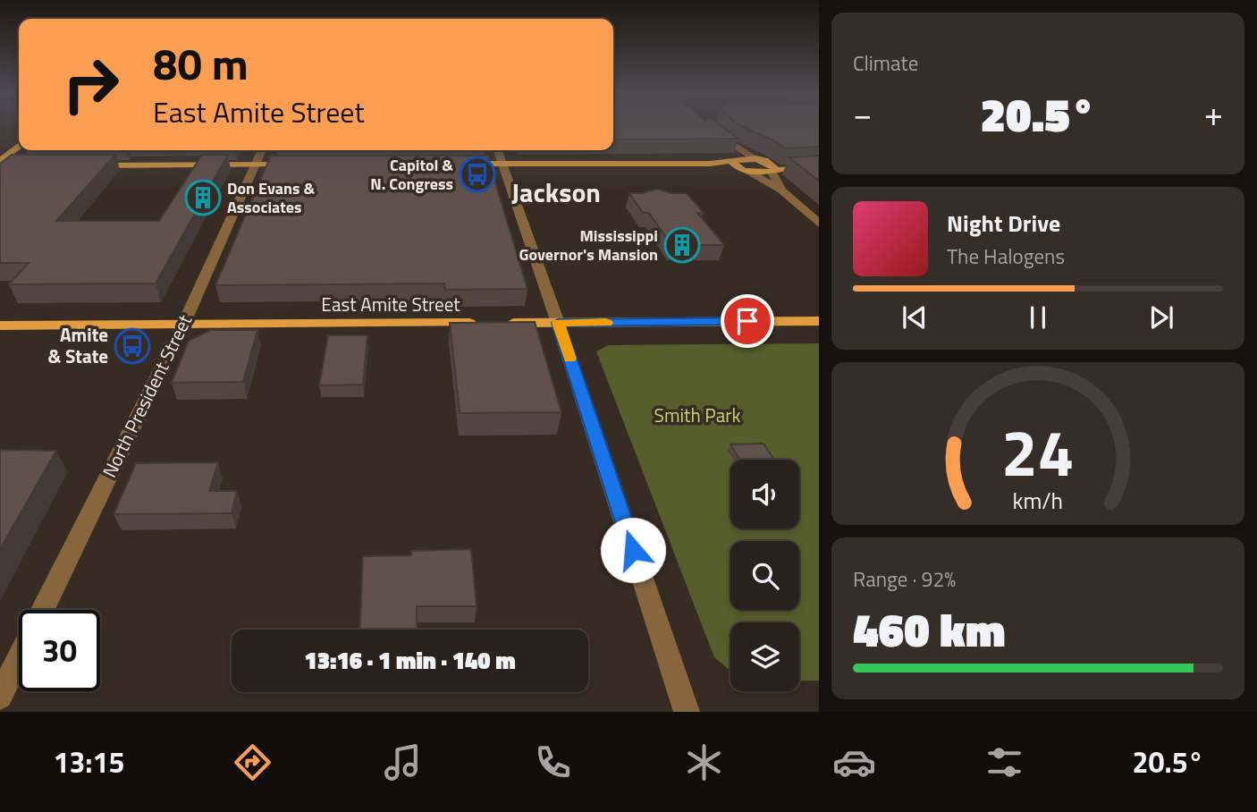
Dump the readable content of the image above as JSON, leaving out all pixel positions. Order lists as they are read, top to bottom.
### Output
{
  "streets": {
    "main road": ["East Amite Street"],
    "street": ["North President Street"]
  },
  "crossings": [
    ["East Amite Street", "North President Street"]
  ],
  "districts": ["Jackson"],
  "parks": ["Smith Park"],
  "places": {
    "bus stop": ["Capitol & N. Congress", "Amite & State"],
    "building": ["Don Evans & Associates", "Mississippi Governor's Mansion"]
  },
  "page": {
    "tile": [
      "Climate",
      ["Range · 92%", "460 km"]
    ],
    "turn": ["80 m", "East Amite Street"],
    "heat": ["−", "20.5°", "+"],
    "song": ["Night Drive", "The Halogens"],
    "limit": "30",
    "trip": "13:16 · 1 min · 140 m",
    "tabs": ["13:15", "20.5°"],
    "gauge": ["24", "km/h"]
  }
}
